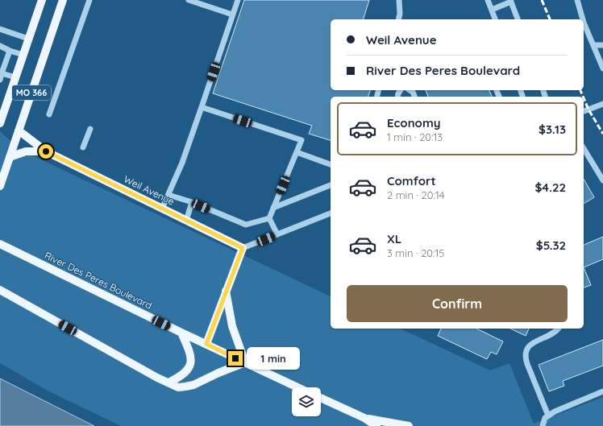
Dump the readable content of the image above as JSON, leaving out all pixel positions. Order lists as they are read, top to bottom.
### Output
{
  "streets": {
    "main road": ["MO 366", "Weil Avenue", "River Des Peres Boulevard"]
  },
  "crossings": [
    ["MO 366", "Weil Avenue"]
  ],
  "page": {
    "banner": ["Weil Avenue", "River Des Peres Boulevard"],
    "list": [
      {
        "name": "Economy",
        "note": "1 min · 20:13",
        "value": "$3.13"
      },
      {
        "name": "Comfort",
        "note": "2 min · 20:14",
        "value": "$4.22"
      },
      {
        "name": "XL",
        "note": "3 min · 20:15",
        "value": "$5.32"
      }
    ],
    "buttons": "Confirm",
    "bubble": "1 min"
  }
}
